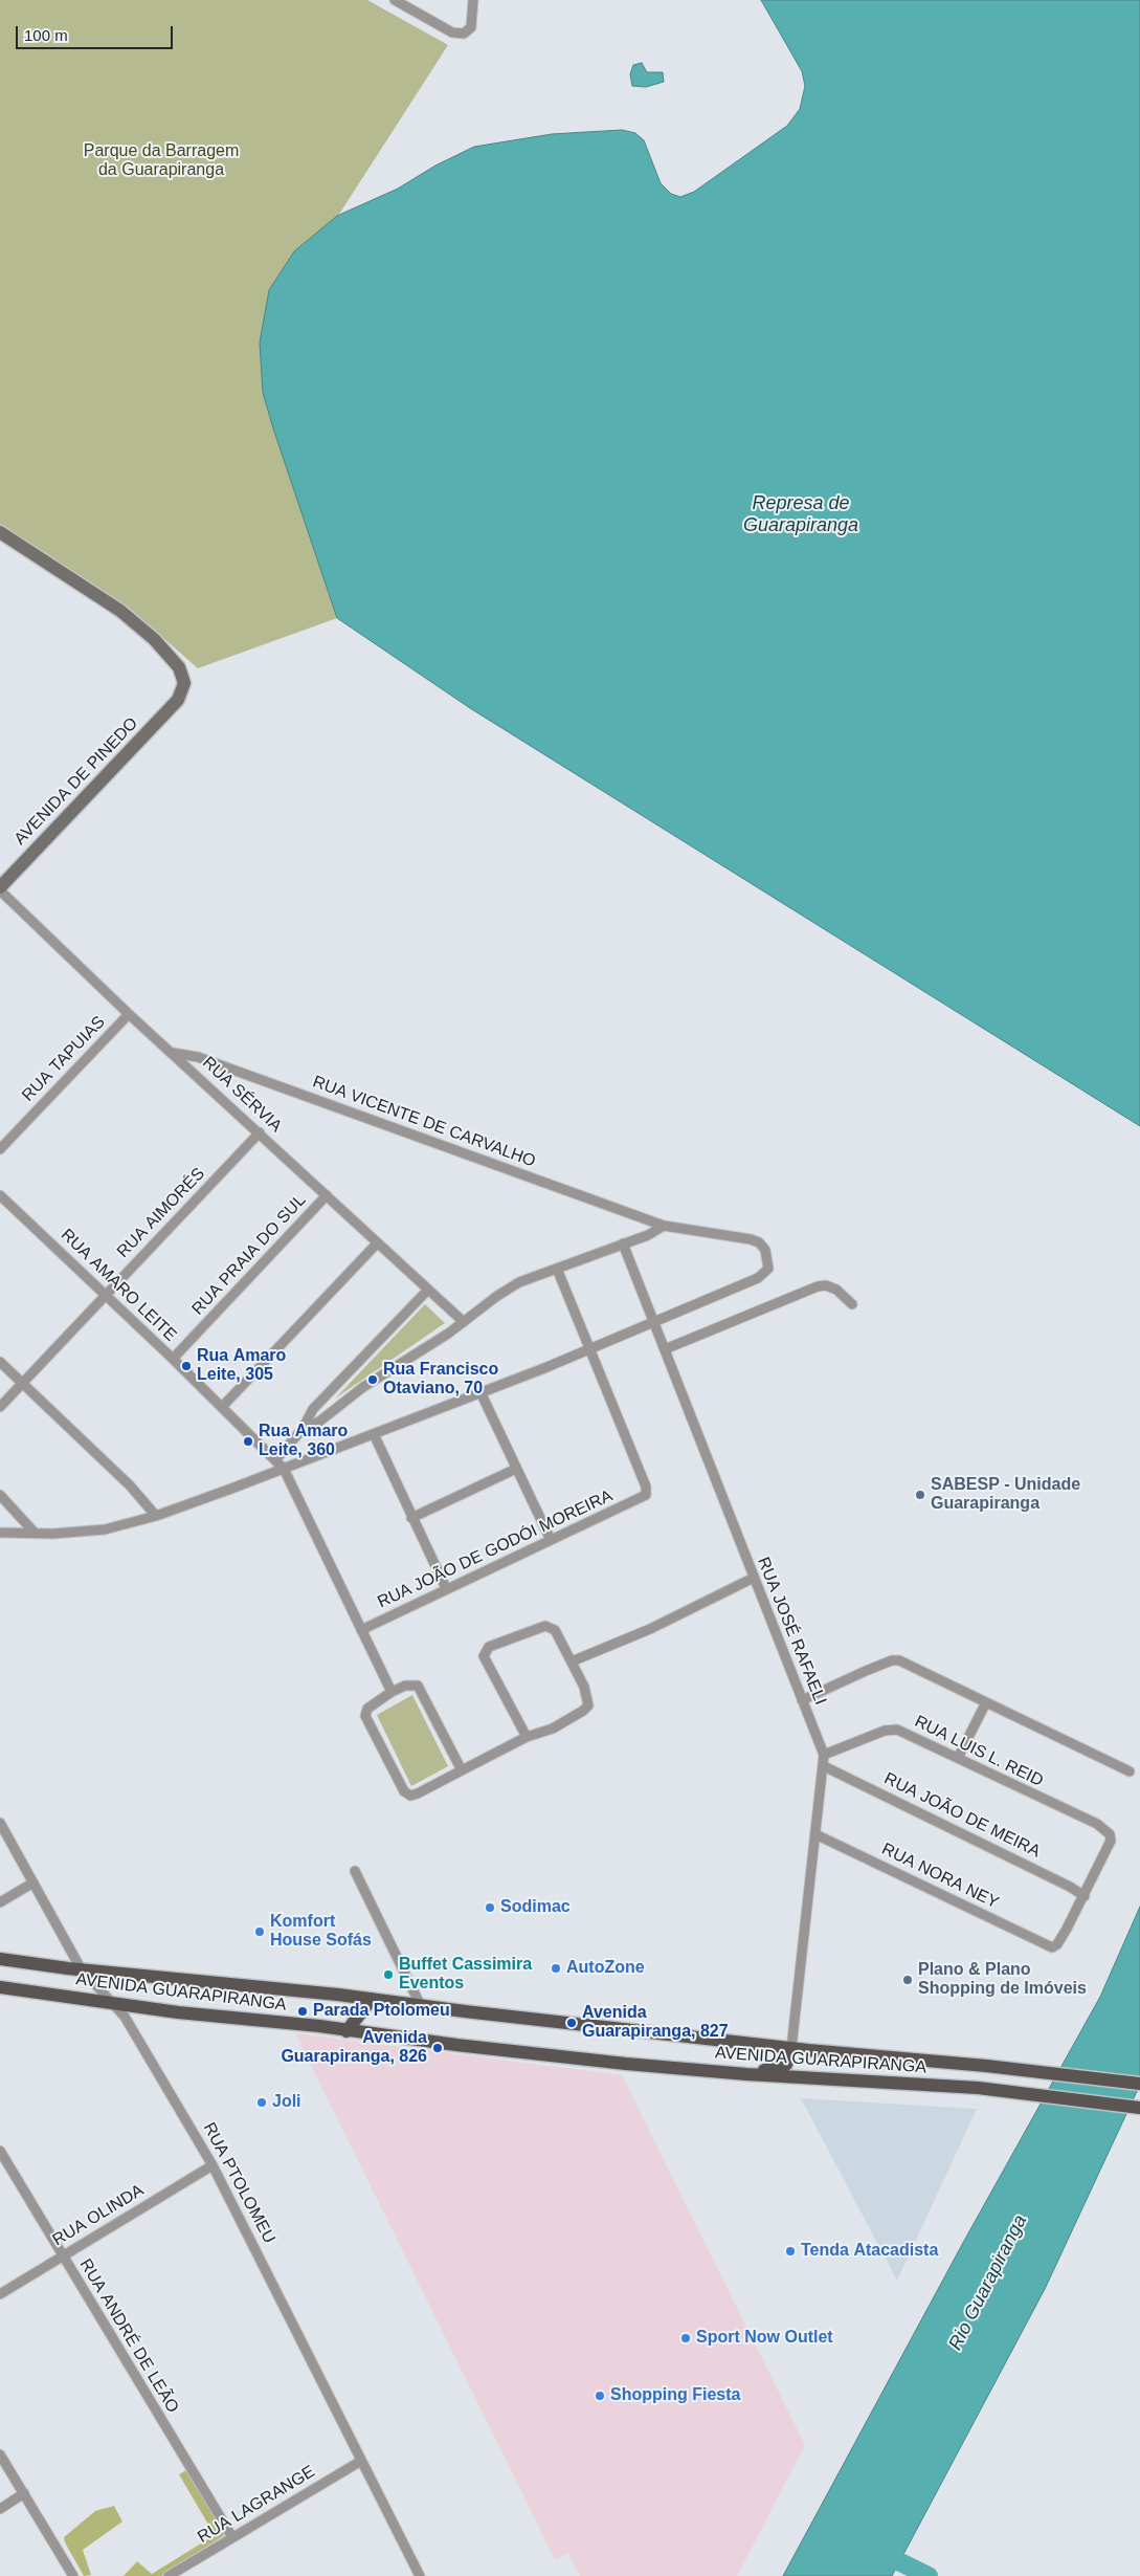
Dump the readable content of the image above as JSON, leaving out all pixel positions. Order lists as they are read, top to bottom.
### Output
{
  "streets": {
    "main road": ["AVENIDA GUARAPIRANGA"],
    "street": [
      "AVENIDA DE PINEDO",
      "RUA TAPUIAS",
      "RUA SÉRVIA",
      "RUA VICENTE DE CARVALHO",
      "RUA AIMORÉS",
      "RUA PRAIA DO SUL",
      "RUA AMARO LEITE",
      "RUA JOÃO DE GODÓI MOREIRA",
      "RUA JOSÉ RAFAELI",
      "RUA LUIS L. REID",
      "RUA JOÃO DE MEIRA",
      "RUA NORA NEY",
      "RUA PTOLOMEU",
      "RUA OLINDA",
      "RUA ANDRÉ DE LEÃO",
      "RUA LAGRANGE"
    ]
  },
  "crossings": [
    ["AVENIDA DE PINEDO", "RUA SÉRVIA"],
    ["RUA TAPUIAS", "RUA SÉRVIA"],
    ["RUA SÉRVIA", "RUA VICENTE DE CARVALHO"],
    ["RUA SÉRVIA", "RUA AIMORÉS"],
    ["RUA SÉRVIA", "RUA PRAIA DO SUL"],
    ["RUA VICENTE DE CARVALHO", "RUA JOSÉ RAFAELI"],
    ["RUA AIMORÉS", "RUA AMARO LEITE"],
    ["RUA PRAIA DO SUL", "RUA AMARO LEITE"],
    ["RUA AMARO LEITE", "RUA JOÃO DE GODÓI MOREIRA"],
    ["RUA JOSÉ RAFAELI", "RUA LUIS L. REID"],
    ["RUA JOSÉ RAFAELI", "RUA JOÃO DE MEIRA"],
    ["RUA JOSÉ RAFAELI", "RUA NORA NEY"],
    ["RUA JOSÉ RAFAELI", "AVENIDA GUARAPIRANGA"],
    ["RUA LUIS L. REID", "RUA JOÃO DE MEIRA"],
    ["RUA LUIS L. REID", "RUA NORA NEY"],
    ["RUA JOÃO DE MEIRA", "RUA NORA NEY"],
    ["AVENIDA GUARAPIRANGA", "RUA PTOLOMEU"],
    ["RUA PTOLOMEU", "RUA OLINDA"],
    ["RUA PTOLOMEU", "RUA LAGRANGE"],
    ["RUA OLINDA", "RUA ANDRÉ DE LEÃO"],
    ["RUA ANDRÉ DE LEÃO", "RUA LAGRANGE"]
  ],
  "water": ["Represa de Guarapiranga", "Rio Guarapiranga"],
  "parks": ["Parque da Barragem da Guarapiranga"],
  "places": [
    "Rua Amaro Leite, 305",
    "Rua Francisco Otaviano, 70",
    "Rua Amaro Leite, 360",
    "SABESP - Unidade Guarapiranga",
    "Sodimac",
    "Komfort House Sofás",
    "AutoZone",
    "Buffet Cassimira Eventos",
    "Plano & Plano Shopping de Imóveis",
    "Parada Ptolomeu",
    "Avenida Guarapiranga, 827",
    "Avenida Guarapiranga, 826",
    "Joli",
    "Tenda Atacadista",
    "Sport Now Outlet",
    "Shopping Fiesta"
  ],
  "scale_bar": "100 m"
}
